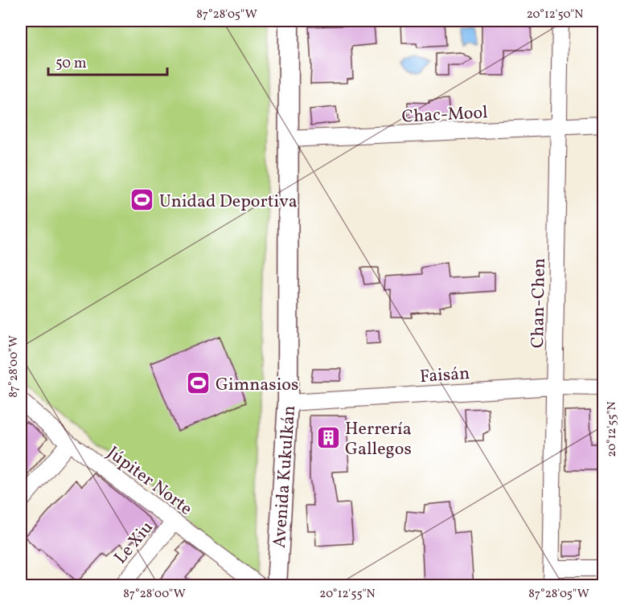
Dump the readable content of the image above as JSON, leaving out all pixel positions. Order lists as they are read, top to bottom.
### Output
{
  "streets": {
    "street": [
      "Chac-Mool",
      "Chan-Chen",
      "Faisán",
      "Avenida Kukulkán",
      "Júpiter Norte",
      "Le Xiu"
    ]
  },
  "crossings": [
    ["Chac-Mool", "Chan-Chen"],
    ["Chac-Mool", "Avenida Kukulkán"],
    ["Chan-Chen", "Faisán"],
    ["Faisán", "Avenida Kukulkán"],
    ["Júpiter Norte", "Le Xiu"]
  ],
  "places": {
    "sports": ["Unidad Deportiva", "Gimnasios"],
    "building": ["Herrería Gallegos"]
  },
  "scale_bar": "50 m",
  "coordinates": [
    "87°28'05\"W",
    "20°12'50\"N",
    "87°28'00\"W",
    "20°12'55\"N"
  ]
}
